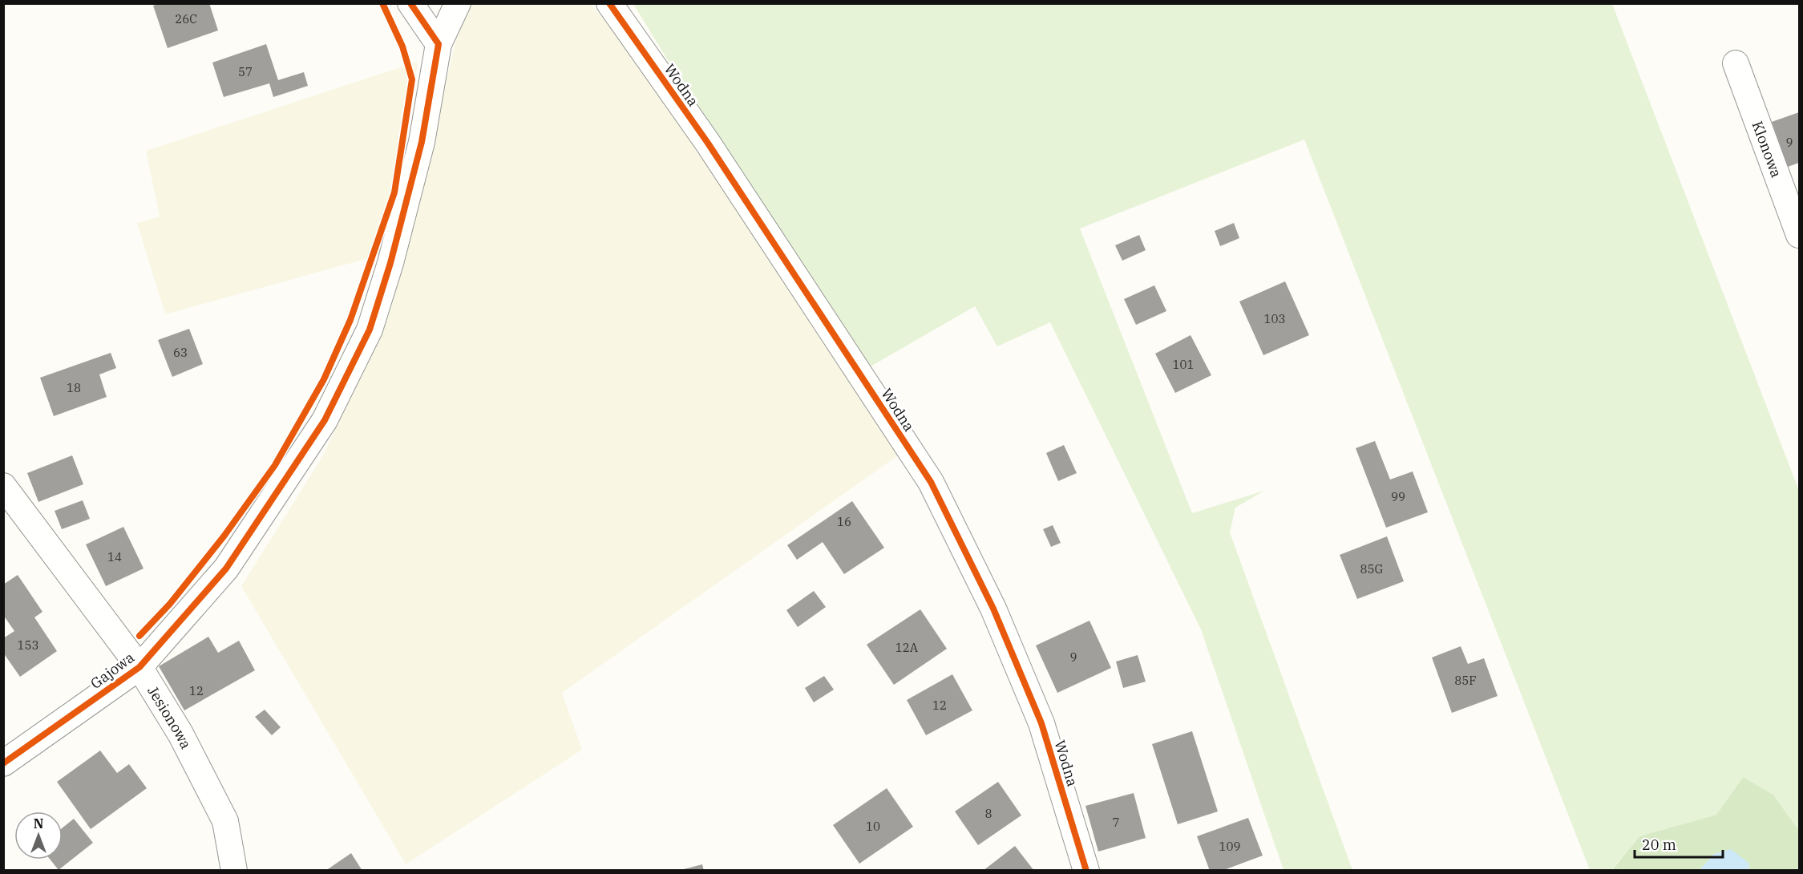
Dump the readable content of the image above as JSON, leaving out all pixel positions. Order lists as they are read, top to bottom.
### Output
{
  "streets": {
    "street": [
      "Wodna",
      "Klonowa",
      "Gajowa",
      "Jesionowa"
    ]
  },
  "crossings": [
    ["Gajowa", "Jesionowa"]
  ],
  "house_numbers": [
    "26C",
    "57",
    "9",
    "103",
    "63",
    "101",
    "18",
    "99",
    "16",
    "14",
    "85G",
    "153",
    "12A",
    "9",
    "85F",
    "12",
    "12",
    "8",
    "7",
    "10",
    "109"
  ],
  "scale_bar": "20 m",
  "north": "top"
}
